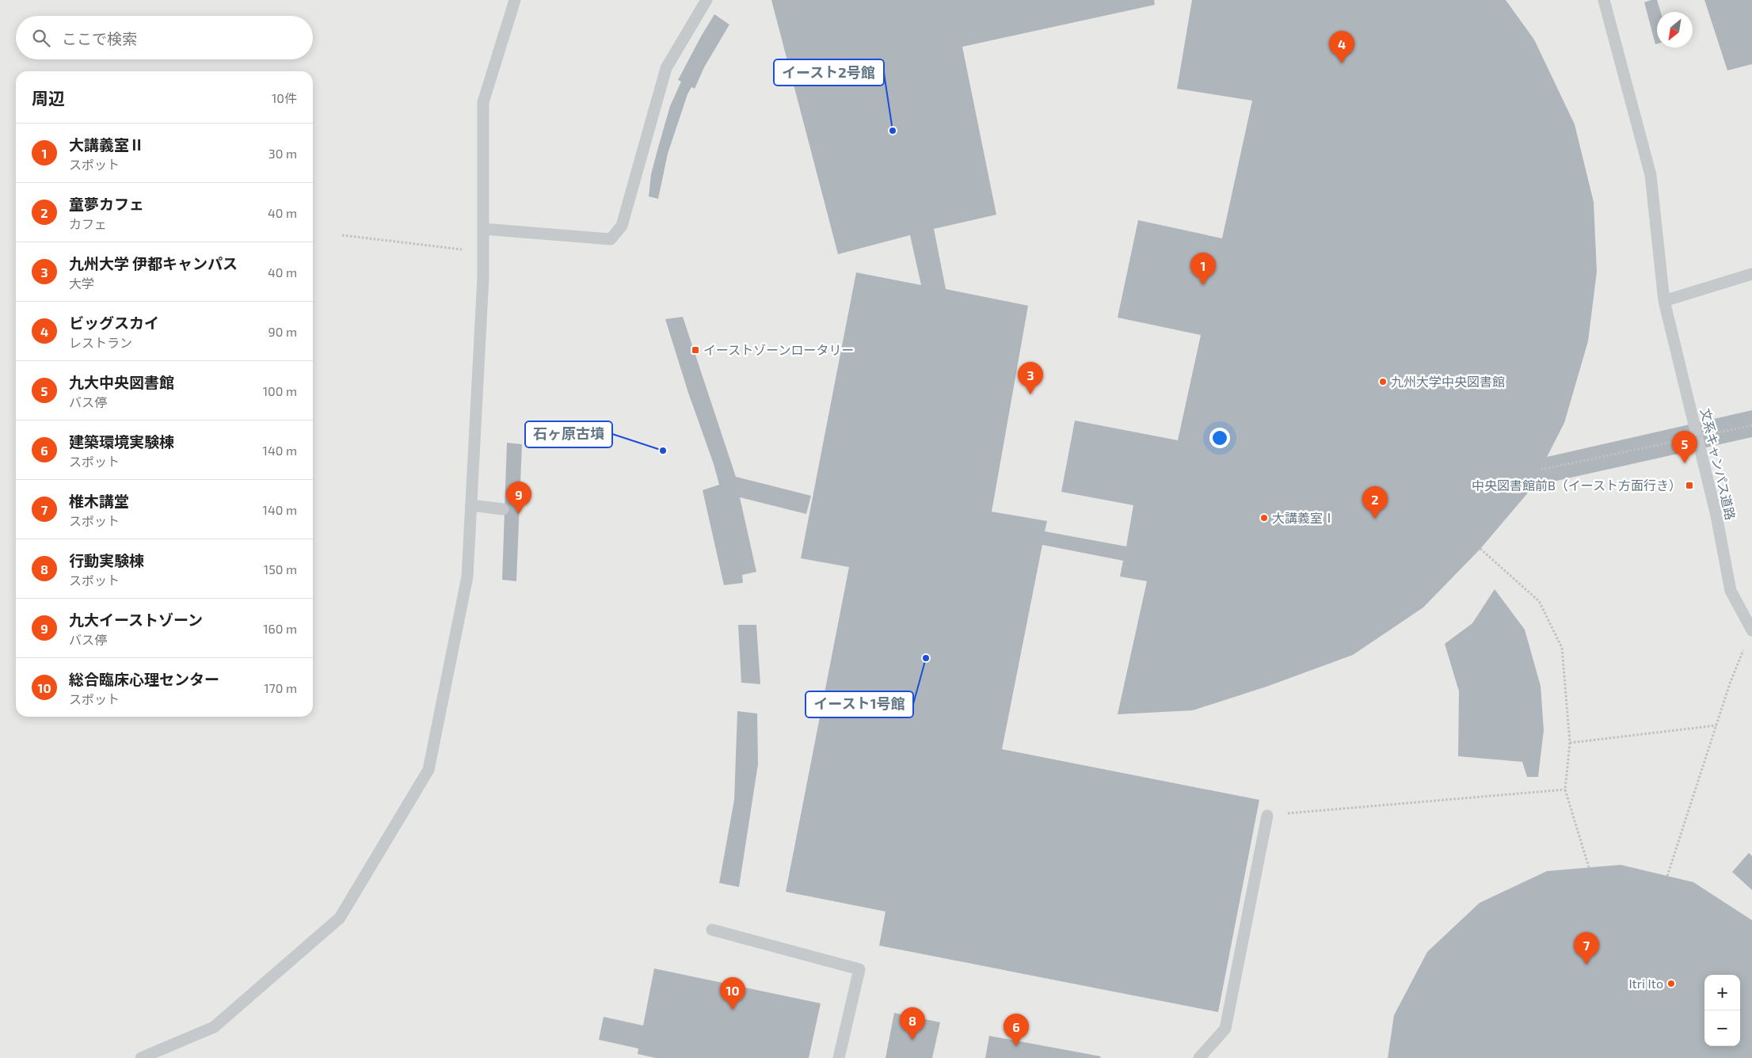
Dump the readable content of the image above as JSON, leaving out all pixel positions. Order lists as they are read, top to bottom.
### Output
{
  "streets": {
    "lane": ["文系キャンパス道路"]
  },
  "places": {
    "other": [
      "イースト2号館",
      "九州大学中央図書館",
      "石ヶ原古墳",
      "大講義室Ⅰ",
      "イースト1号館",
      "Itri Ito"
    ],
    "transit": ["イーストゾーンロータリー", "中央図書館前B（イースト方面行き）"]
  },
  "north": "bottom left",
  "page": {
    "search": "ここで検索",
    "pins": [
      "4",
      "1",
      "3",
      "5",
      "9",
      "2",
      "7",
      "10",
      "8",
      "6"
    ],
    "heading": ["周辺", "10件"],
    "list": [
      {
        "mark": "1",
        "name": "大講義室Ⅱ",
        "note": "スポット",
        "value": "30 m"
      },
      {
        "mark": "2",
        "name": "童夢カフェ",
        "note": "カフェ",
        "value": "40 m"
      },
      {
        "mark": "3",
        "name": "九州大学 伊都キャンパス",
        "note": "大学",
        "value": "40 m"
      },
      {
        "mark": "4",
        "name": "ビッグスカイ",
        "note": "レストラン",
        "value": "90 m"
      },
      {
        "mark": "5",
        "name": "九大中央図書館",
        "note": "バス停",
        "value": "100 m"
      },
      {
        "mark": "6",
        "name": "建築環境実験棟",
        "note": "スポット",
        "value": "140 m"
      },
      {
        "mark": "7",
        "name": "椎木講堂",
        "note": "スポット",
        "value": "140 m"
      },
      {
        "mark": "8",
        "name": "行動実験棟",
        "note": "スポット",
        "value": "150 m"
      },
      {
        "mark": "9",
        "name": "九大イーストゾーン",
        "note": "バス停",
        "value": "160 m"
      },
      {
        "mark": "10",
        "name": "総合臨床心理センター",
        "note": "スポット",
        "value": "170 m"
      }
    ],
    "map_buttons": ["+", "−"]
  }
}
